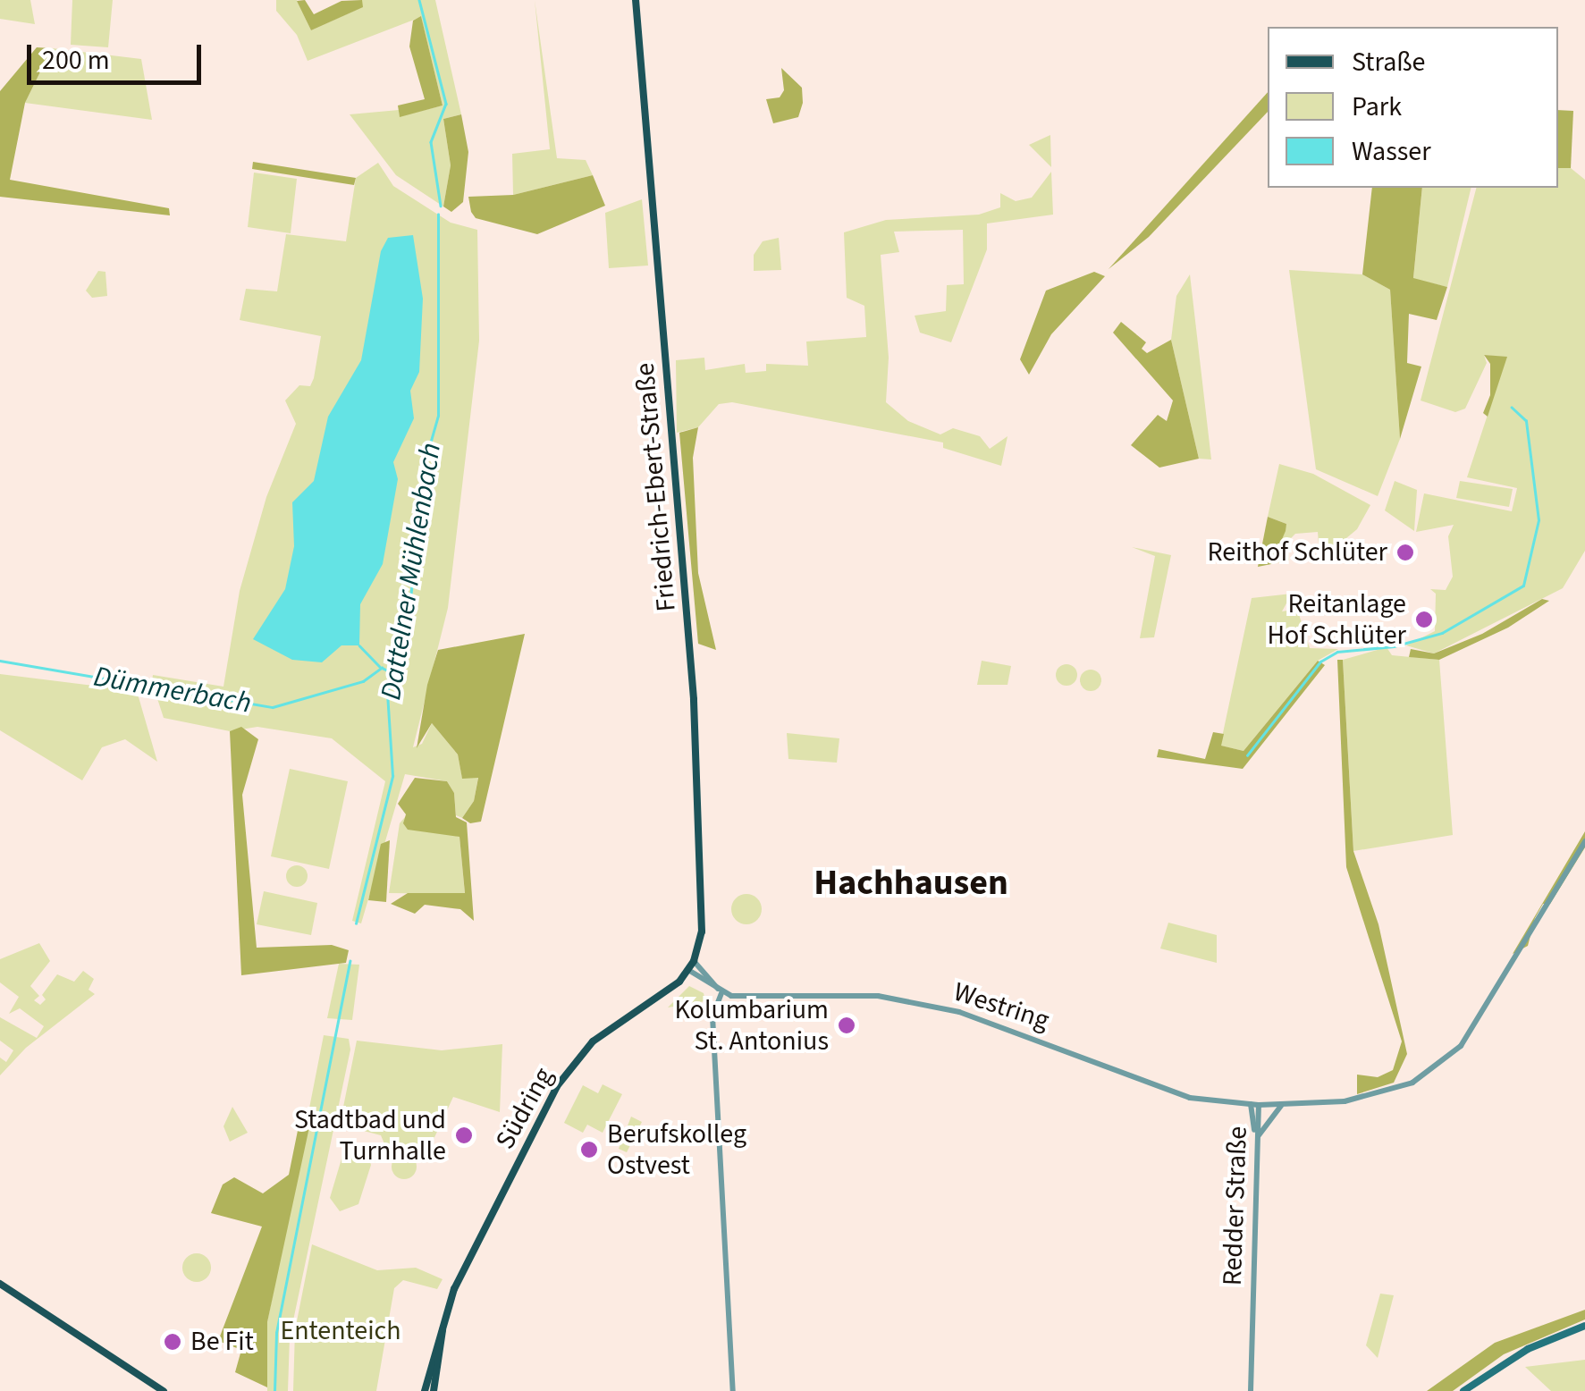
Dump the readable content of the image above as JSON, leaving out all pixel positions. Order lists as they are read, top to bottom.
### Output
{
  "streets": {
    "main road": ["Friedrich-Ebert-Straße", "Südring"],
    "street": ["Westring", "Redder Straße"]
  },
  "crossings": [
    ["Friedrich-Ebert-Straße", "Südring"],
    ["Westring", "Redder Straße"]
  ],
  "districts": ["Hachhausen"],
  "water": ["Dattelner Mühlenbach", "Dümmerbach"],
  "parks": ["Ententeich"],
  "places": [
    "Reithof Schlüter",
    "Reitanlage Hof Schlüter",
    "Kolumbarium St. Antonius",
    "Stadtbad und Turnhalle",
    "Berufskolleg Ostvest",
    "Be Fit"
  ],
  "legend": ["Straße", "Park", "Wasser"],
  "scale_bar": "200 m"
}
